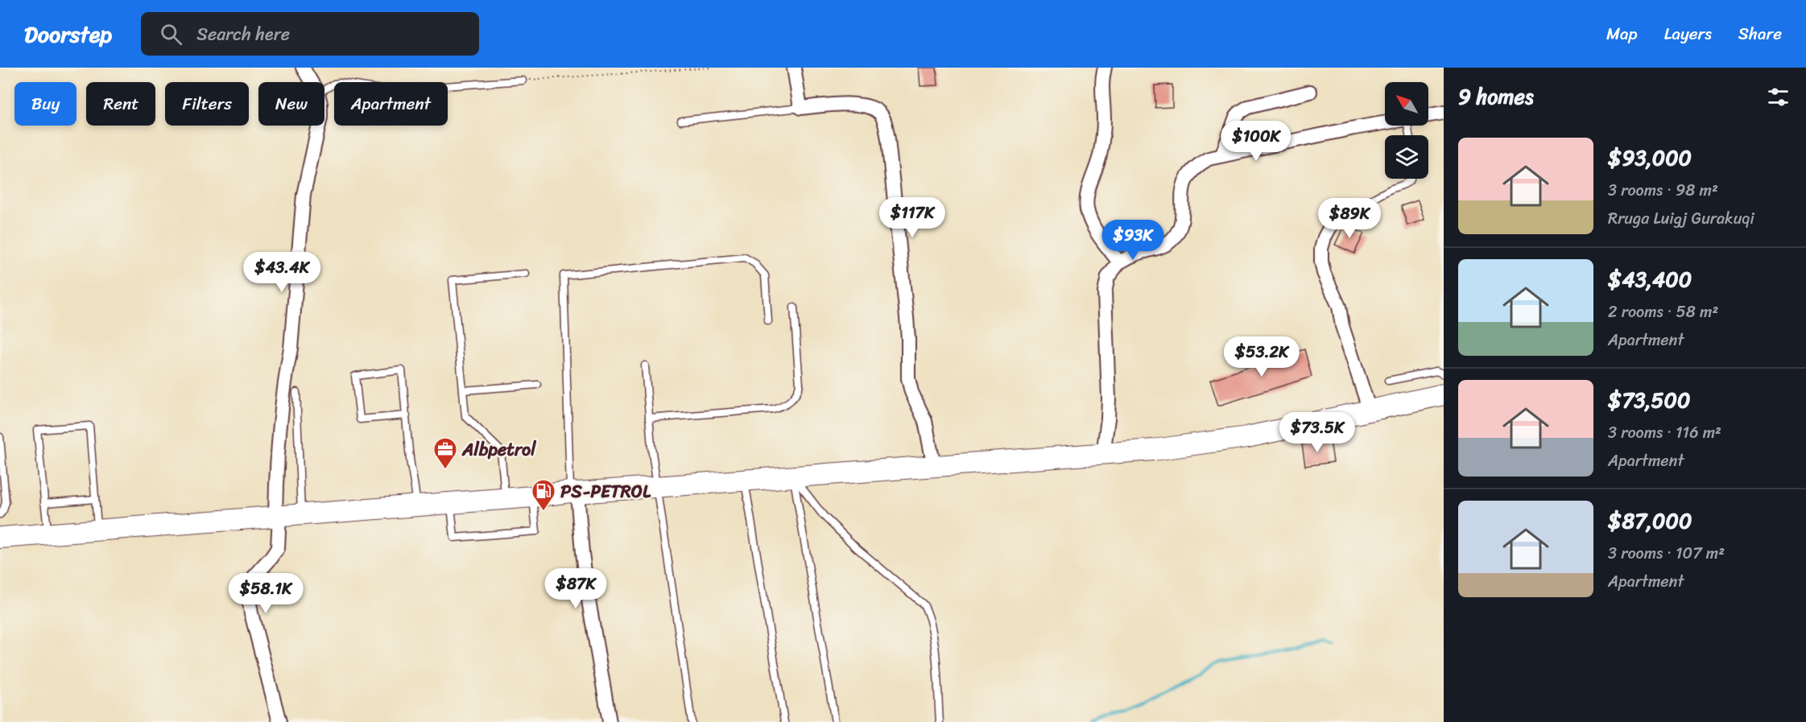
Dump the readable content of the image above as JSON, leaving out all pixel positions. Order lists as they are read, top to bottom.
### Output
{
  "places": {
    "office": ["Albpetrol"],
    "fuel station": ["PS-PETROL"]
  },
  "north": "top left",
  "page": {
    "header": "Doorstep",
    "search": "Search here",
    "nav": ["Map", "Layers", "Share"],
    "heading": "9 homes",
    "chip": [
      "Buy",
      "Rent",
      "Filters",
      "New",
      "Apartment"
    ],
    "price": [
      "$100K",
      "$117K",
      "$89K",
      "$93K",
      "$43.4K",
      "$53.2K",
      "$73.5K",
      "$87K",
      "$58.1K"
    ],
    "list": [
      {
        "name": "$93,000",
        "note": "3 rooms · 98 m² · Rruga Luigj Gurakuqi"
      },
      {
        "name": "$43,400",
        "note": "2 rooms · 58 m² · Apartment"
      },
      {
        "name": "$73,500",
        "note": "3 rooms · 116 m² · Apartment"
      },
      {
        "name": "$87,000",
        "note": "3 rooms · 107 m² · Apartment"
      }
    ]
  }
}
